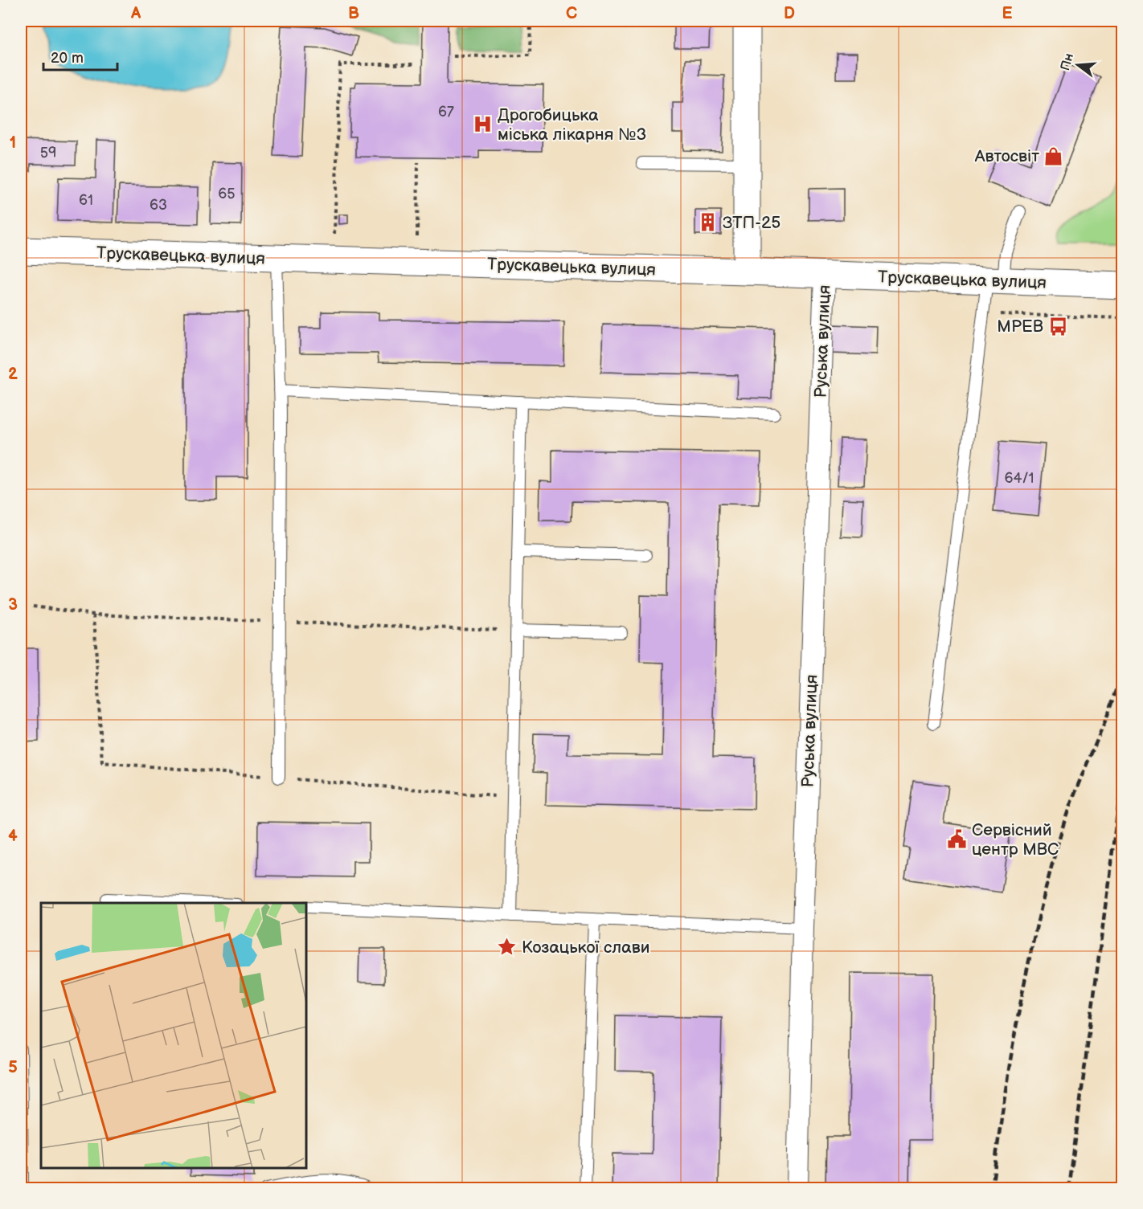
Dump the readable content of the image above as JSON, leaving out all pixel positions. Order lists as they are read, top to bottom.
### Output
{
  "streets": {
    "main road": ["Трускавецька вулиця"],
    "street": ["Руська вулиця"]
  },
  "crossings": [
    ["Трускавецька вулиця", "Руська вулиця"]
  ],
  "places": {
    "hospital": ["Дрогобицька міська лікарня №3"],
    "shop": ["Автосвіт"],
    "building": ["ЗТП-25"],
    "bus stop": ["МРЕВ"],
    "public building": ["Сервісний центр МВС"],
    "place": ["Козацької слави"]
  },
  "house_numbers": [
    "67",
    "59",
    "65",
    "61",
    "63",
    "64/1"
  ],
  "scale_bar": "20 m",
  "north": "left",
  "grid": {
    "columns": [
      "A",
      "B",
      "C",
      "D",
      "E"
    ],
    "rows": [
      "1",
      "2",
      "3",
      "4",
      "5"
    ]
  }
}
